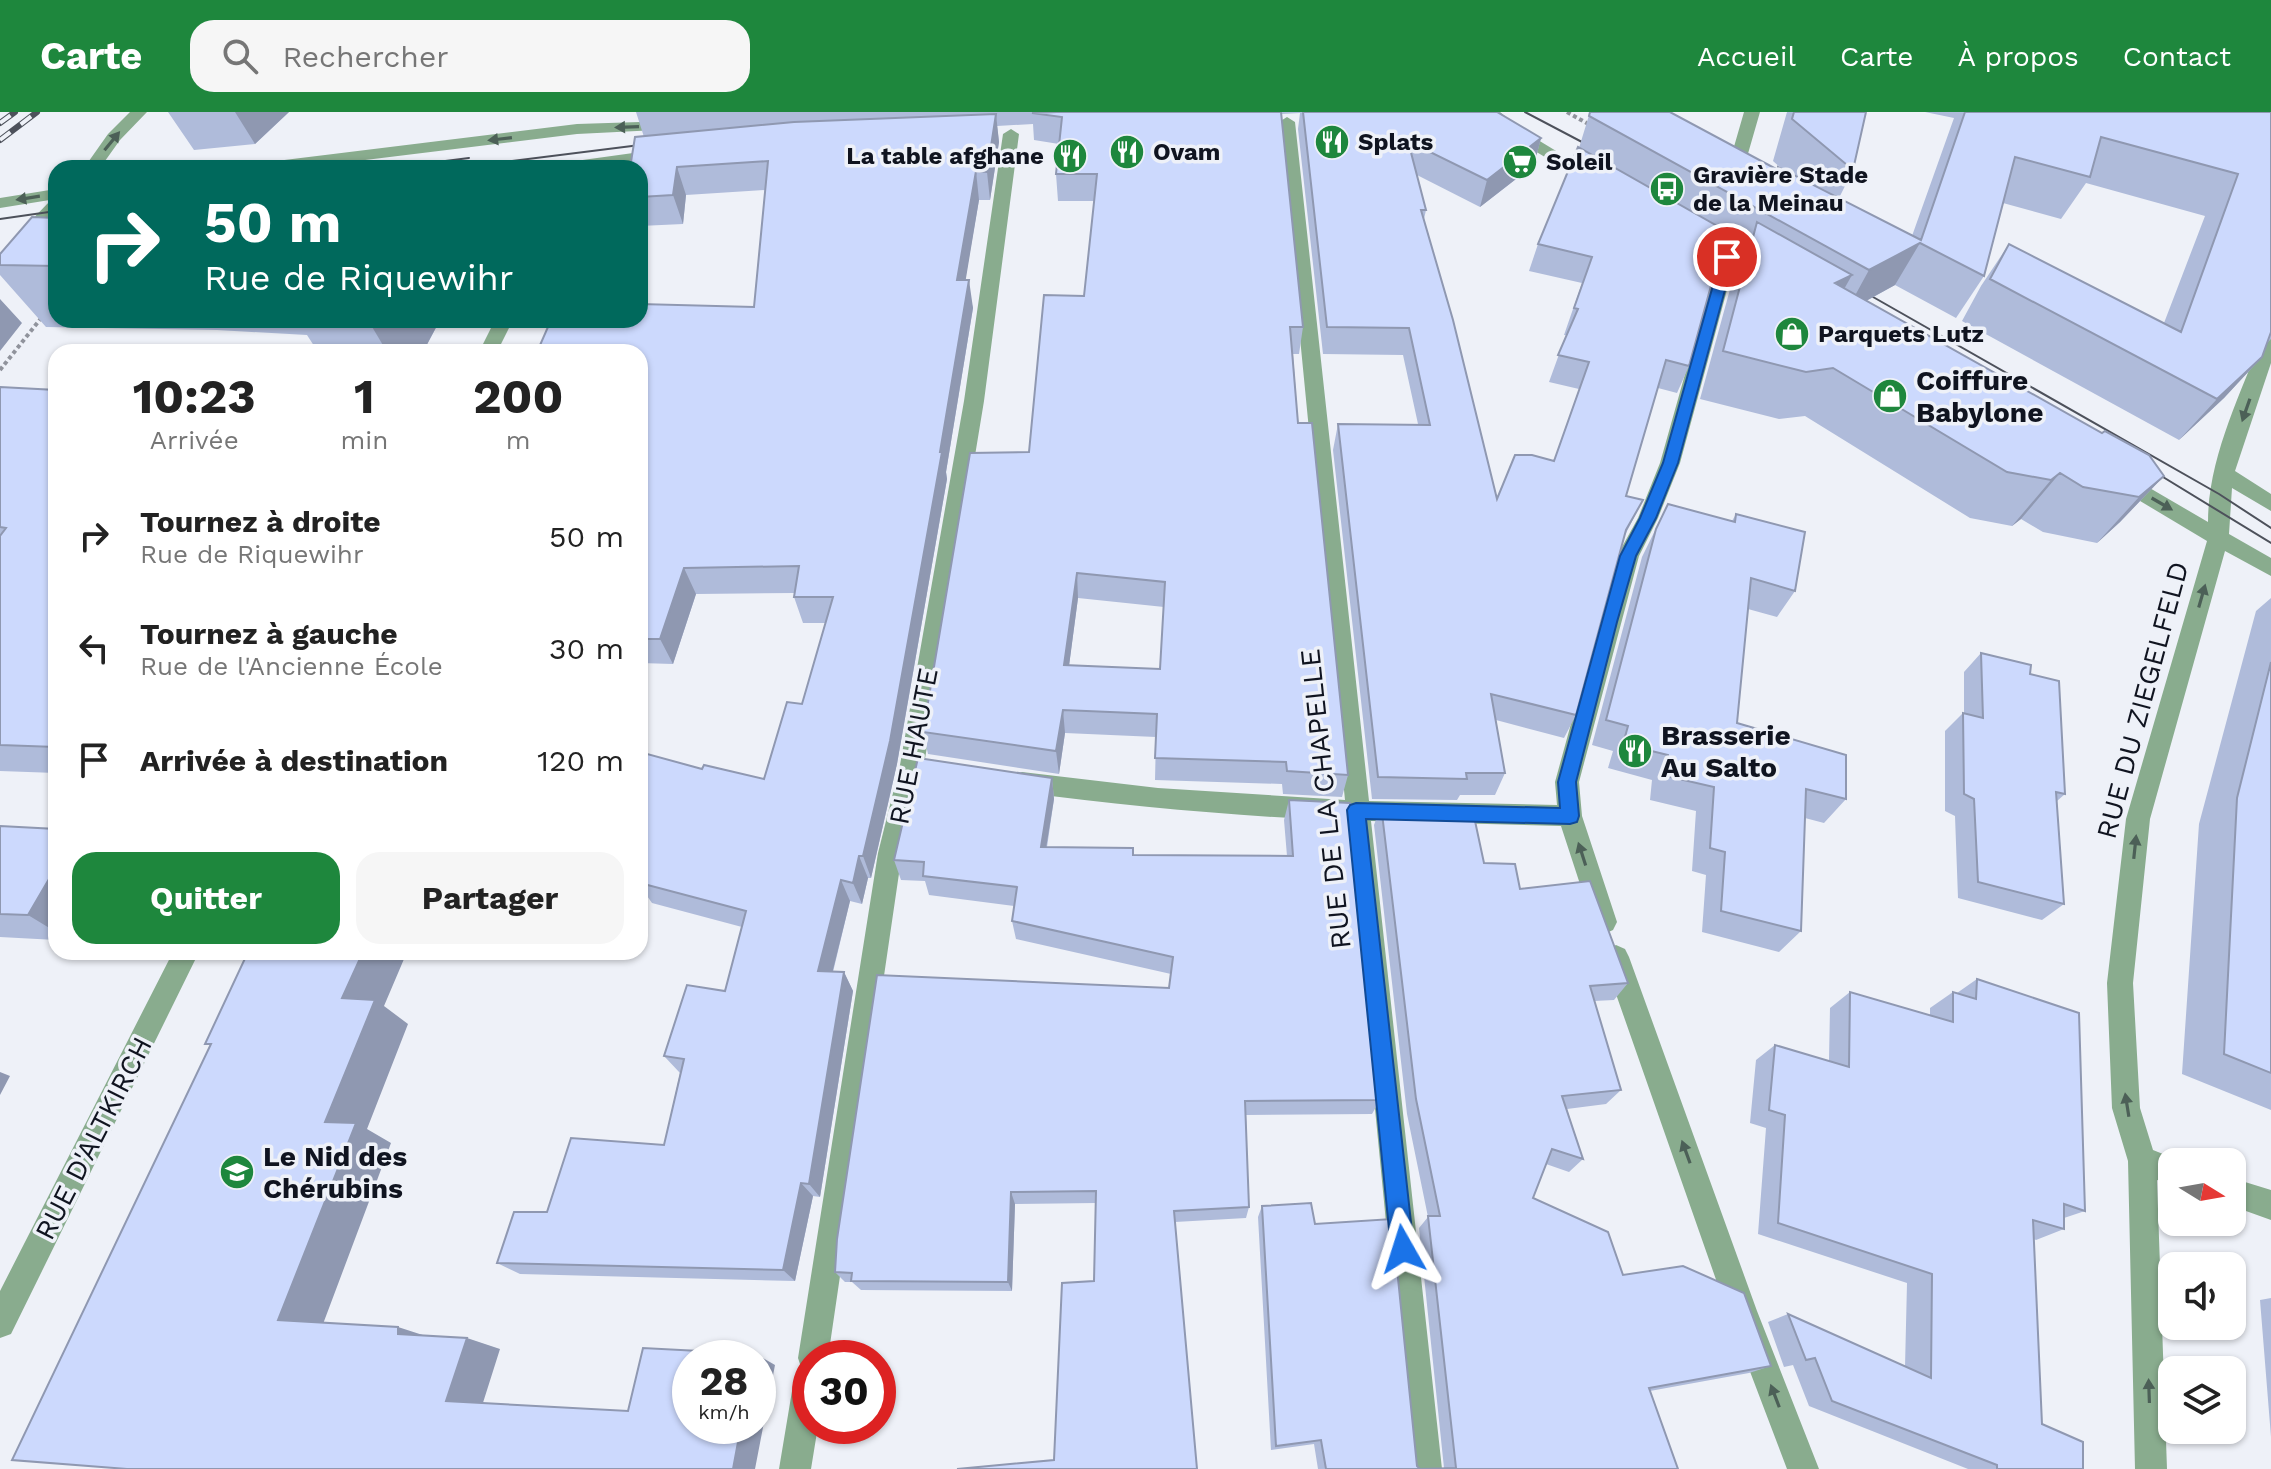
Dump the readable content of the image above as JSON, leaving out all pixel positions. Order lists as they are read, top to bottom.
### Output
{
  "streets": {
    "street": [
      "RUE DU ZIEGELFELD",
      "RUE HAUTE",
      "RUE DE LA CHAPELLE",
      "RUE D'ALTKIRCH"
    ]
  },
  "places": {
    "restaurant": [
      "Splats",
      "Ovam",
      "La table afghane",
      "Brasserie Au Salto"
    ],
    "supermarket": ["Soleil"],
    "bus stop": ["Gravière Stade de la Meinau"],
    "shop": ["Parquets Lutz", "Coiffure Babylone"],
    "school or university": ["Le Nid des Chérubins"]
  },
  "north": "right",
  "page": {
    "header": "Carte",
    "search": "Rechercher",
    "nav": [
      "Accueil",
      "Carte",
      "À propos",
      "Contact"
    ],
    "turn": ["50 m", "Rue de Riquewihr"],
    "eta": [
      "10:23",
      "Arrivée",
      "1",
      "min",
      "200",
      "m"
    ],
    "list": [
      {
        "name": "Tournez à droite",
        "note": "Rue de Riquewihr",
        "value": "50 m"
      },
      {
        "name": "Tournez à gauche",
        "note": "Rue de l'Ancienne École",
        "value": "30 m"
      },
      {
        "name": "Arrivée à destination",
        "value": "120 m"
      }
    ],
    "buttons": ["Quitter", "Partager"],
    "speed": "28 km/h",
    "limit": "30"
  }
}
